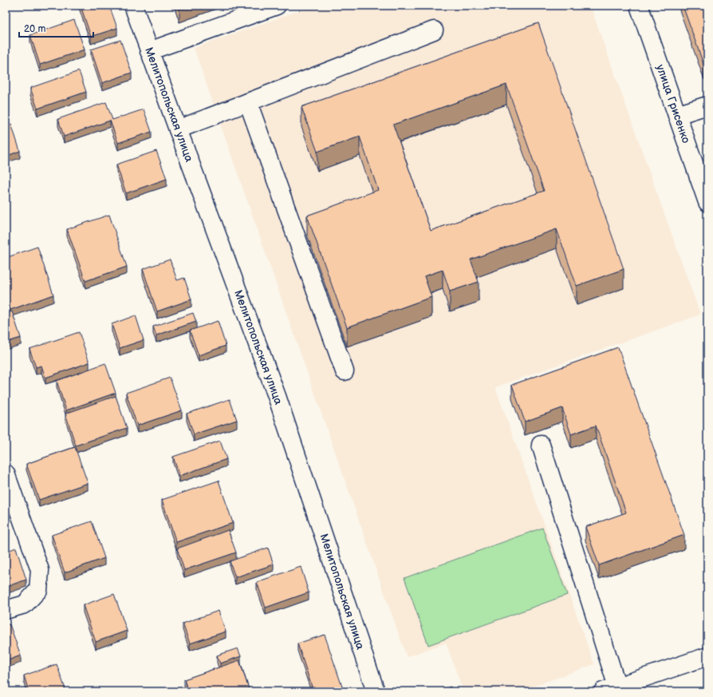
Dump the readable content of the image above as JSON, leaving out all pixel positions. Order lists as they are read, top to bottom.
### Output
{
  "streets": {
    "street": ["улица Грисенко", "Мелитопольская улица"]
  },
  "scale_bar": "20 m"
}
